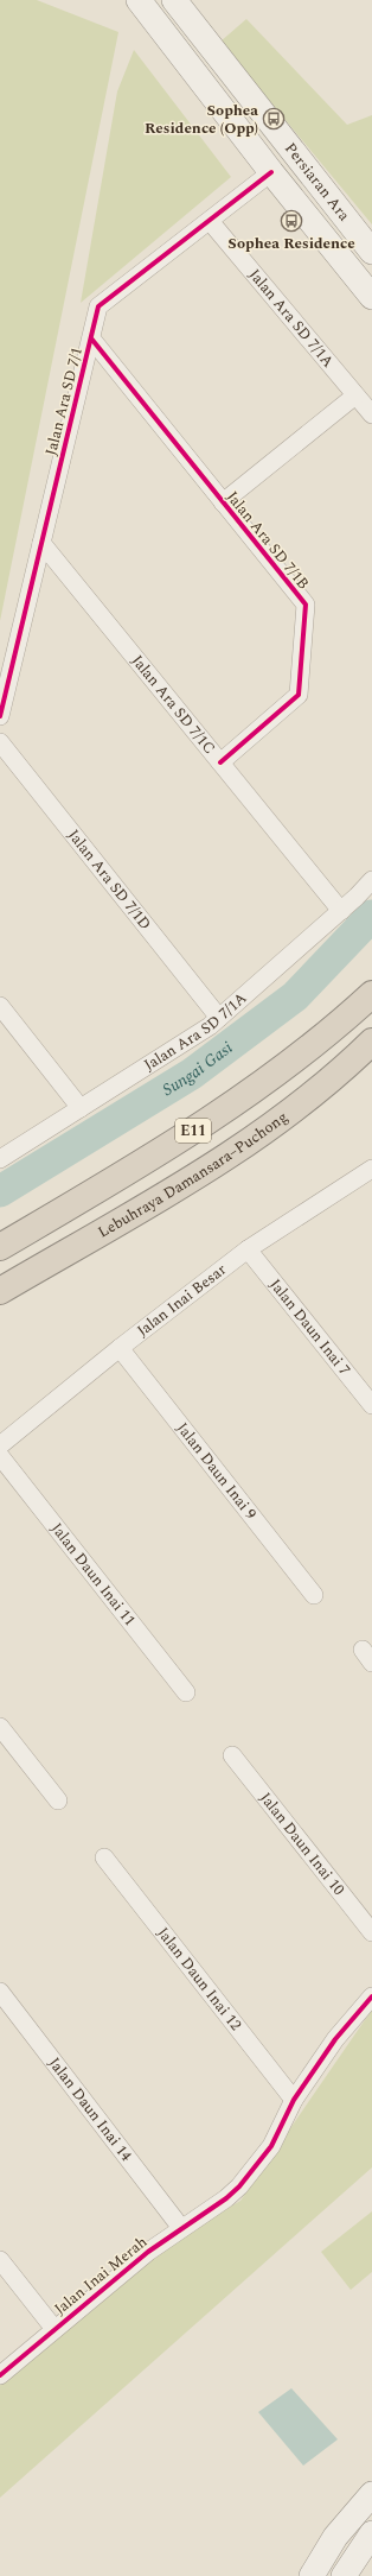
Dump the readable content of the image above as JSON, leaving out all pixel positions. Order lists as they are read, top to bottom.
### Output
{
  "streets": {
    "highway": ["E11", "Lebuhraya Damansara–Puchong"],
    "main road": ["Persiaran Ara"],
    "street": [
      "Jalan Ara SD 7/1A",
      "Jalan Ara SD 7/1",
      "Jalan Ara SD 7/1B",
      "Jalan Ara SD 7/1C",
      "Jalan Ara SD 7/1D",
      "Jalan Inai Besar",
      "Jalan Daun Inai 7",
      "Jalan Daun Inai 9",
      "Jalan Daun Inai 11",
      "Jalan Daun Inai 10",
      "Jalan Daun Inai 12",
      "Jalan Daun Inai 14",
      "Jalan Inai Merah"
    ]
  },
  "crossings": [
    ["Persiaran Ara", "Jalan Ara SD 7/1"],
    ["Jalan Ara SD 7/1A", "Jalan Ara SD 7/1"],
    ["Jalan Ara SD 7/1A", "Jalan Ara SD 7/1C"],
    ["Jalan Ara SD 7/1A", "Jalan Ara SD 7/1D"],
    ["Jalan Ara SD 7/1", "Jalan Ara SD 7/1B"],
    ["Jalan Ara SD 7/1", "Jalan Ara SD 7/1C"],
    ["Jalan Ara SD 7/1B", "Jalan Ara SD 7/1C"],
    ["Jalan Inai Besar", "Jalan Daun Inai 7"],
    ["Jalan Inai Besar", "Jalan Daun Inai 9"],
    ["Jalan Daun Inai 12", "Jalan Inai Merah"],
    ["Jalan Daun Inai 14", "Jalan Inai Merah"]
  ],
  "water": ["Sungai Gasi"],
  "places": {
    "bus stop": ["Sophea Residence (Opp)", "Sophea Residence"]
  }
}
